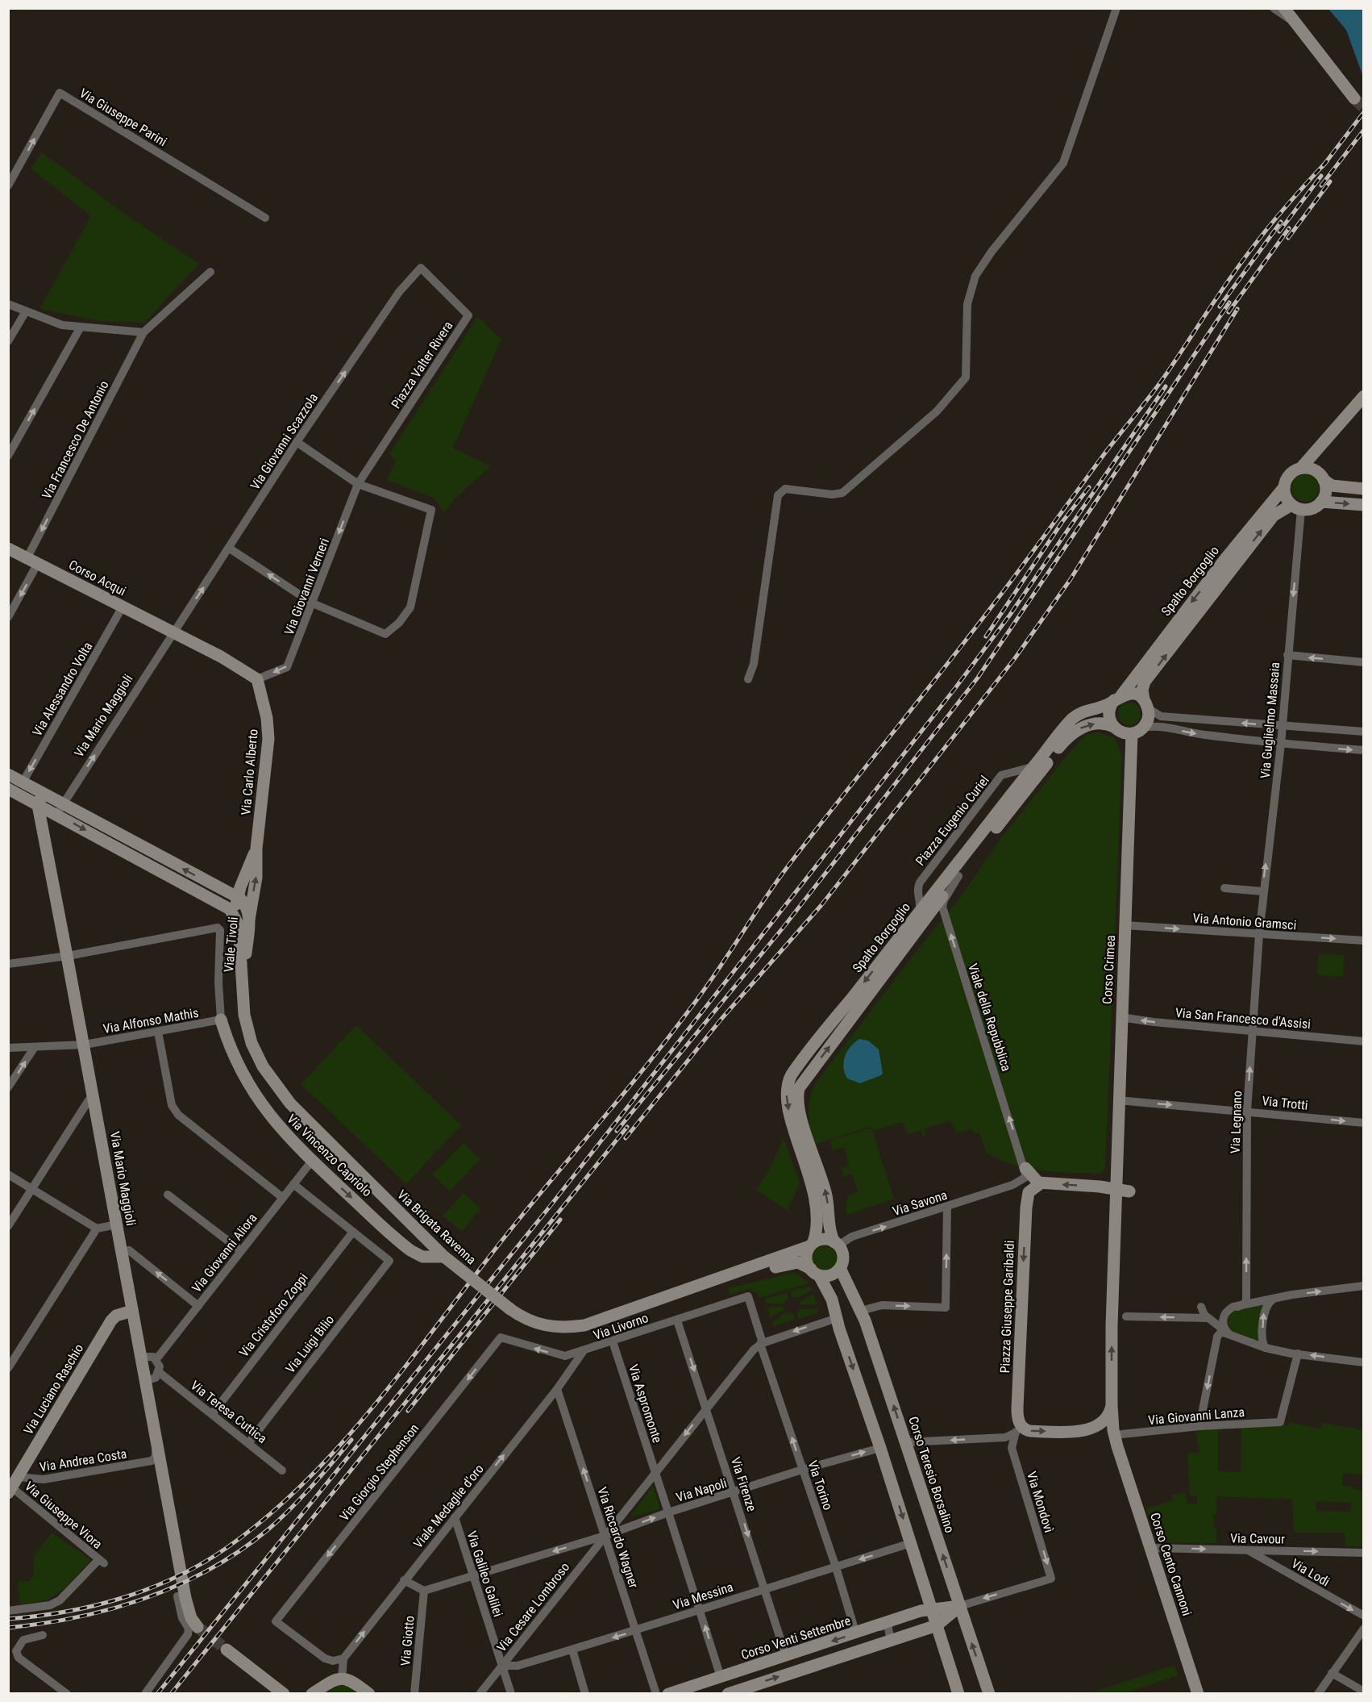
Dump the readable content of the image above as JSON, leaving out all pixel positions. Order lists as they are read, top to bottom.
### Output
{
  "streets": {
    "main road": [
      "Corso Acqui",
      "Spalto Borgoglio",
      "Via Mario Maggioli",
      "Via Carlo Alberto",
      "Viale Tivoli",
      "Corso Crimea",
      "Via Vincenzo Capriolo",
      "Via Brigata Ravenna",
      "Piazza Giuseppe Garibaldi",
      "Via Luciano Raschio",
      "Corso Teresio Borsalino",
      "Corso Cento Cannoni",
      "Corso Venti Settembre"
    ],
    "street": [
      "Via Giuseppe Parini",
      "Piazza Valter Rivera",
      "Via Francesco De Antonio",
      "Via Giovanni Scazzola",
      "Via Giovanni Verneri",
      "Via Alessandro Volta",
      "Via Guglielmo Massaia",
      "Piazza Eugenio Curiel",
      "Via Antonio Gramsci",
      "Viale della Repubblica",
      "Via San Francesco d'Assisi",
      "Via Alfonso Mathis",
      "Via Trotti",
      "Via Legnano",
      "Via Savona",
      "Via Giovanni Aliora",
      "Via Cristoforo Zoppi",
      "Via Livorno",
      "Via Luigi Bilio",
      "Via Aspromonte",
      "Via Teresa Cuttica",
      "Via Giovanni Lanza",
      "Via Andrea Costa",
      "Via Giorgio Stephenson",
      "Via Firenze",
      "Via Torino",
      "Via Napoli",
      "Via Mondovì",
      "Viale Medaglie d'oro",
      "Via Giuseppe Viora",
      "Via Riccardo Wagner",
      "Via Cavour",
      "Via Lodi",
      "Via Galileo Galilei",
      "Via Messina",
      "Via Cesare Lombroso",
      "Via Giotto"
    ]
  },
  "crossings": [
    ["Piazza Valter Rivera", "Via Giovanni Scazzola"],
    ["Piazza Valter Rivera", "Via Giovanni Verneri"],
    ["Via Francesco De Antonio", "Corso Acqui"],
    ["Via Giovanni Scazzola", "Corso Acqui"],
    ["Via Giovanni Scazzola", "Via Mario Maggioli"],
    ["Corso Acqui", "Via Alessandro Volta"],
    ["Corso Acqui", "Via Mario Maggioli"],
    ["Spalto Borgoglio", "Via Guglielmo Massaia"],
    ["Spalto Borgoglio", "Piazza Eugenio Curiel"],
    ["Spalto Borgoglio", "Corso Crimea"],
    ["Spalto Borgoglio", "Viale della Repubblica"],
    ["Spalto Borgoglio", "Via Savona"],
    ["Spalto Borgoglio", "Via Brigata Ravenna"],
    ["Spalto Borgoglio", "Corso Teresio Borsalino"],
    ["Via Giovanni Verneri", "Via Carlo Alberto"],
    ["Via Mario Maggioli", "Viale Tivoli"],
    ["Via Mario Maggioli", "Via Alfonso Mathis"],
    ["Via Mario Maggioli", "Via Vincenzo Capriolo"],
    ["Via Mario Maggioli", "Via Luciano Raschio"],
    ["Via Mario Maggioli", "Via Andrea Costa"],
    ["Via Guglielmo Massaia", "Via Antonio Gramsci"],
    ["Via Guglielmo Massaia", "Via Legnano"],
    ["Via Antonio Gramsci", "Corso Crimea"],
    ["Via Antonio Gramsci", "Via Legnano"],
    ["Viale Tivoli", "Via Brigata Ravenna"],
    ["Corso Crimea", "Via San Francesco d'Assisi"],
    ["Corso Crimea", "Via Trotti"],
    ["Corso Crimea", "Piazza Giuseppe Garibaldi"],
    ["Via San Francesco d'Assisi", "Via Legnano"],
    ["Via Alfonso Mathis", "Via Vincenzo Capriolo"],
    ["Via Trotti", "Via Legnano"],
    ["Via Vincenzo Capriolo", "Via Brigata Ravenna"],
    ["Via Vincenzo Capriolo", "Via Giovanni Aliora"],
    ["Via Savona", "Via Brigata Ravenna"],
    ["Via Savona", "Corso Teresio Borsalino"],
    ["Via Brigata Ravenna", "Corso Teresio Borsalino"],
    ["Piazza Giuseppe Garibaldi", "Via Mondovì"],
    ["Via Cristoforo Zoppi", "Via Luigi Bilio"],
    ["Via Cristoforo Zoppi", "Via Teresa Cuttica"],
    ["Via Livorno", "Via Aspromonte"],
    ["Via Livorno", "Via Giorgio Stephenson"],
    ["Via Livorno", "Via Firenze"],
    ["Via Livorno", "Via Torino"],
    ["Via Livorno", "Viale Medaglie d'oro"],
    ["Via Luigi Bilio", "Via Teresa Cuttica"],
    ["Via Luciano Raschio", "Via Andrea Costa"],
    ["Via Luciano Raschio", "Via Giuseppe Viora"],
    ["Via Aspromonte", "Via Napoli"],
    ["Via Aspromonte", "Via Cesare Lombroso"],
    ["Via Giovanni Lanza", "Corso Cento Cannoni"],
    ["Via Andrea Costa", "Via Giuseppe Viora"],
    ["Via Giorgio Stephenson", "Viale Medaglie d'oro"],
    ["Corso Teresio Borsalino", "Via Mondovì"],
    ["Corso Teresio Borsalino", "Corso Venti Settembre"],
    ["Via Firenze", "Via Napoli"],
    ["Via Firenze", "Via Messina"],
    ["Via Firenze", "Corso Venti Settembre"],
    ["Via Torino", "Via Napoli"],
    ["Via Torino", "Via Messina"],
    ["Via Torino", "Corso Venti Settembre"],
    ["Via Napoli", "Via Riccardo Wagner"],
    ["Via Napoli", "Via Cesare Lombroso"],
    ["Via Mondovì", "Corso Venti Settembre"],
    ["Viale Medaglie d'oro", "Via Riccardo Wagner"],
    ["Viale Medaglie d'oro", "Via Galileo Galilei"],
    ["Via Riccardo Wagner", "Via Messina"],
    ["Via Riccardo Wagner", "Via Cesare Lombroso"],
    ["Via Cavour", "Corso Cento Cannoni"],
    ["Via Cavour", "Via Lodi"],
    ["Via Galileo Galilei", "Via Messina"],
    ["Via Galileo Galilei", "Via Cesare Lombroso"],
    ["Via Messina", "Via Cesare Lombroso"]
  ],
  "one_way": [
    "Via Giovanni Scazzola",
    "Via Giovanni Verneri",
    "Via Alessandro Volta",
    "Via Antonio Gramsci",
    "Viale della Repubblica",
    "Via San Francesco d'Assisi",
    "Via Trotti",
    "Via Legnano",
    "Via Savona",
    "Via Giorgio Stephenson",
    "Via Torino",
    "Via Napoli",
    "Viale Medaglie d'oro",
    "Via Riccardo Wagner",
    "Via Cavour",
    "Via Lodi"
  ]
}
